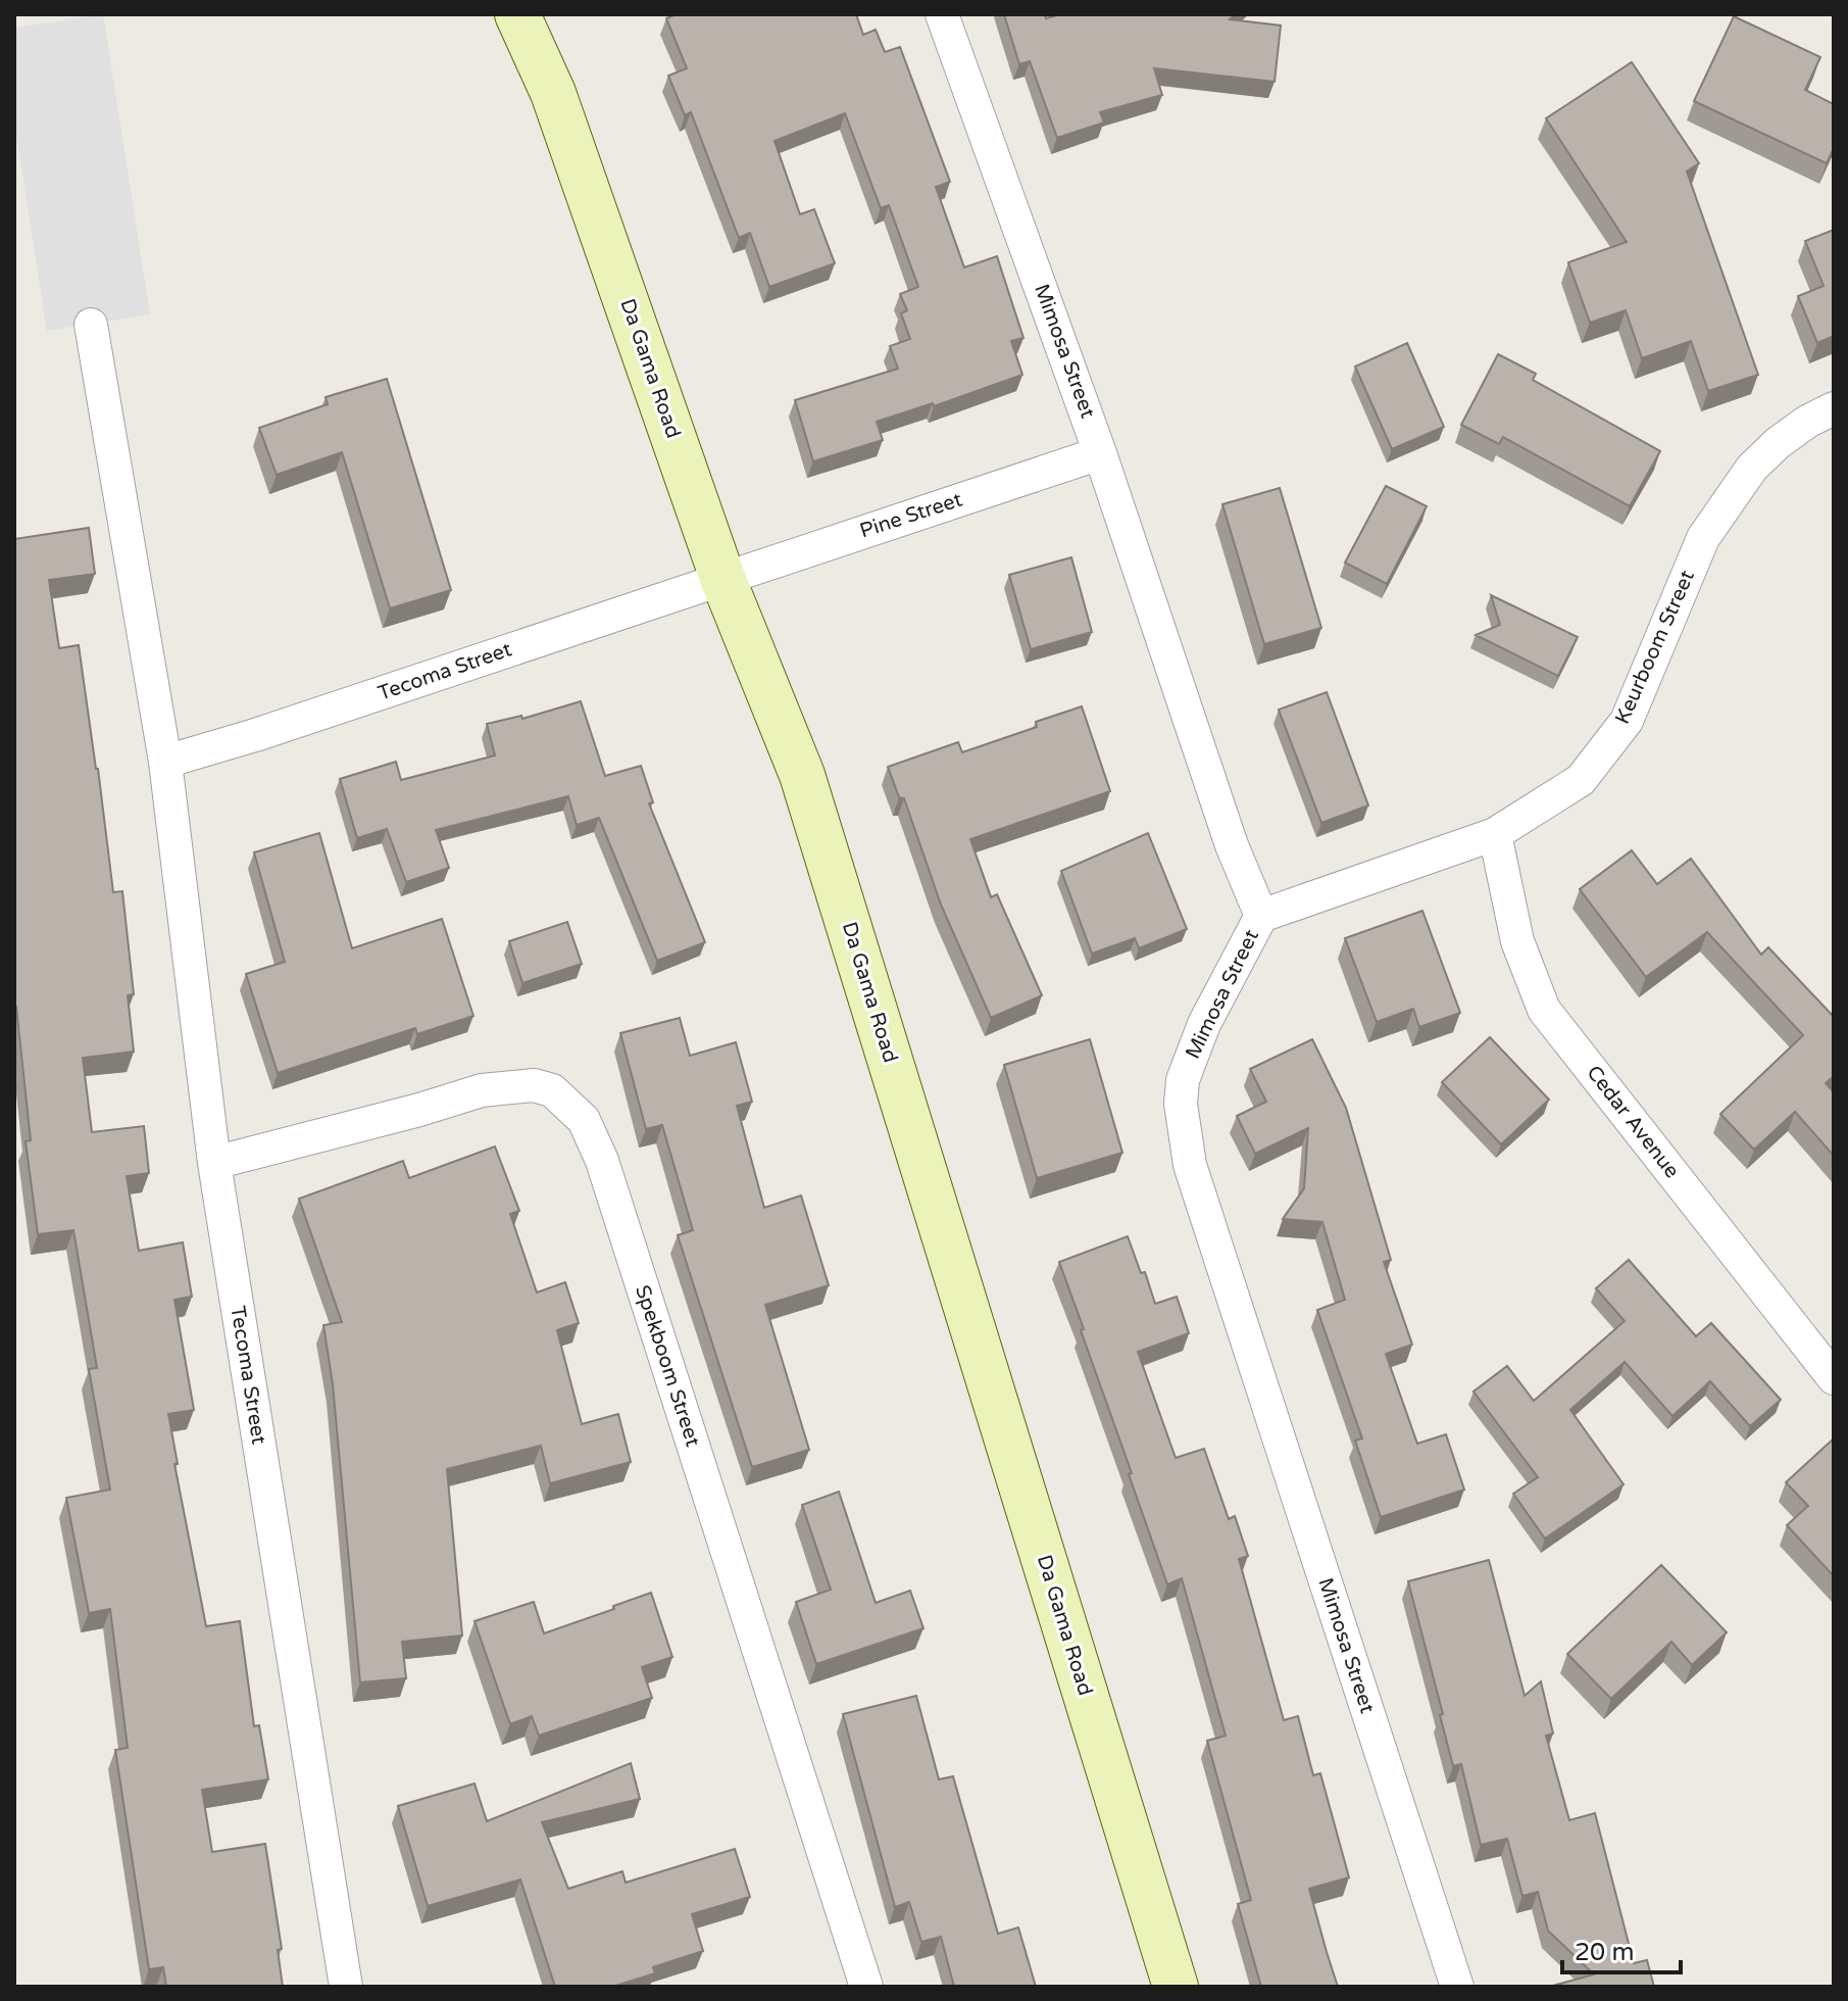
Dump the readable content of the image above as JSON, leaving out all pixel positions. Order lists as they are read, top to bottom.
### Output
{
  "streets": {
    "street": [
      "Mimosa Street",
      "Da Gama Road",
      "Pine Street",
      "Keurboom Street",
      "Tecoma Street",
      "Cedar Avenue",
      "Spekboom Street"
    ]
  },
  "crossings": [
    ["Mimosa Street", "Pine Street"],
    ["Mimosa Street", "Keurboom Street"],
    ["Da Gama Road", "Pine Street"],
    ["Da Gama Road", "Tecoma Street"],
    ["Pine Street", "Tecoma Street"],
    ["Keurboom Street", "Cedar Avenue"],
    ["Tecoma Street", "Spekboom Street"]
  ],
  "scale_bar": "20 m"
}
